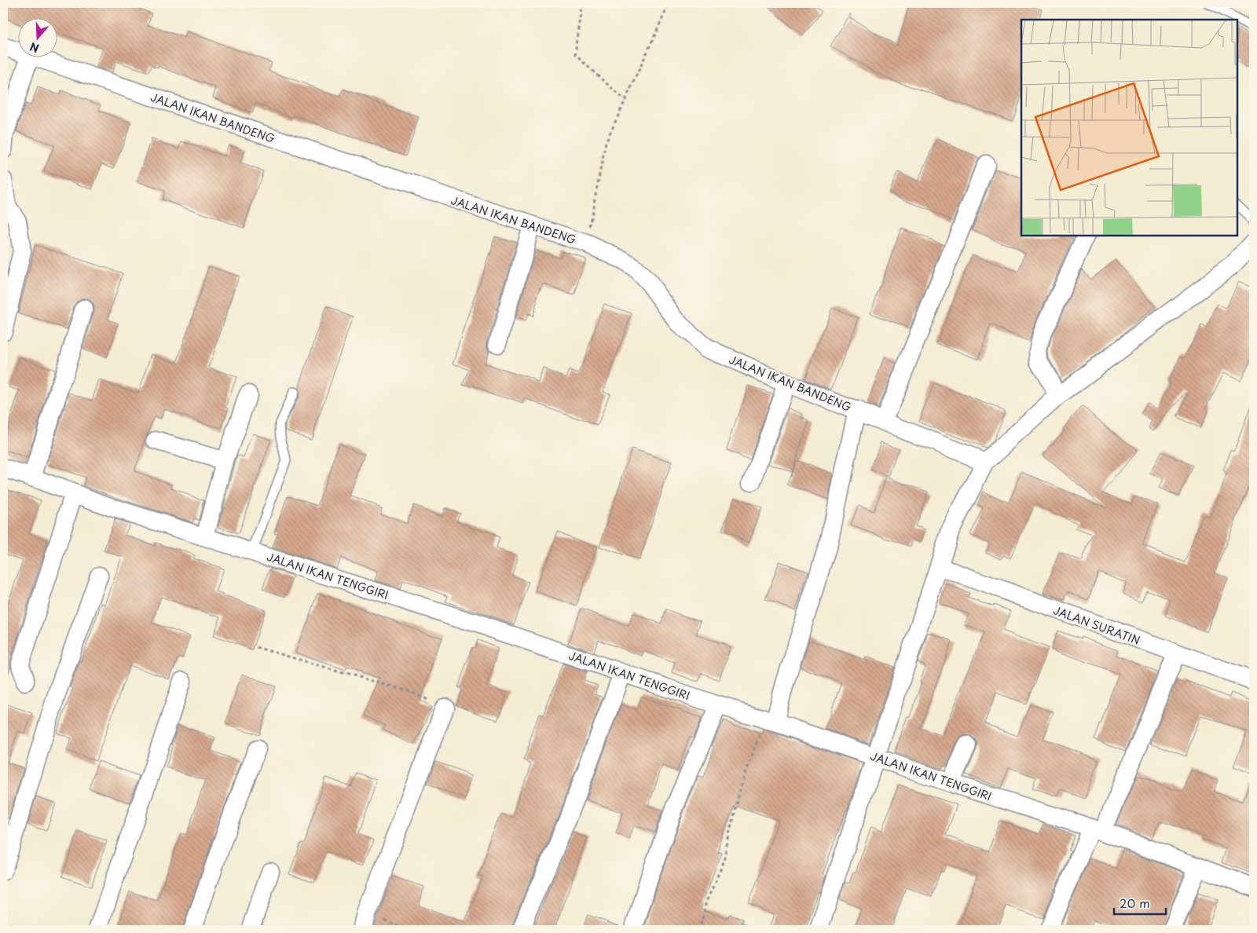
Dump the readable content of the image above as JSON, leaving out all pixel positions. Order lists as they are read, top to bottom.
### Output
{
  "streets": {
    "street": ["JALAN IKAN BANDENG", "JALAN IKAN TENGGIRI", "JALAN SURATIN"]
  },
  "scale_bar": "20 m",
  "north": "bottom"
}
